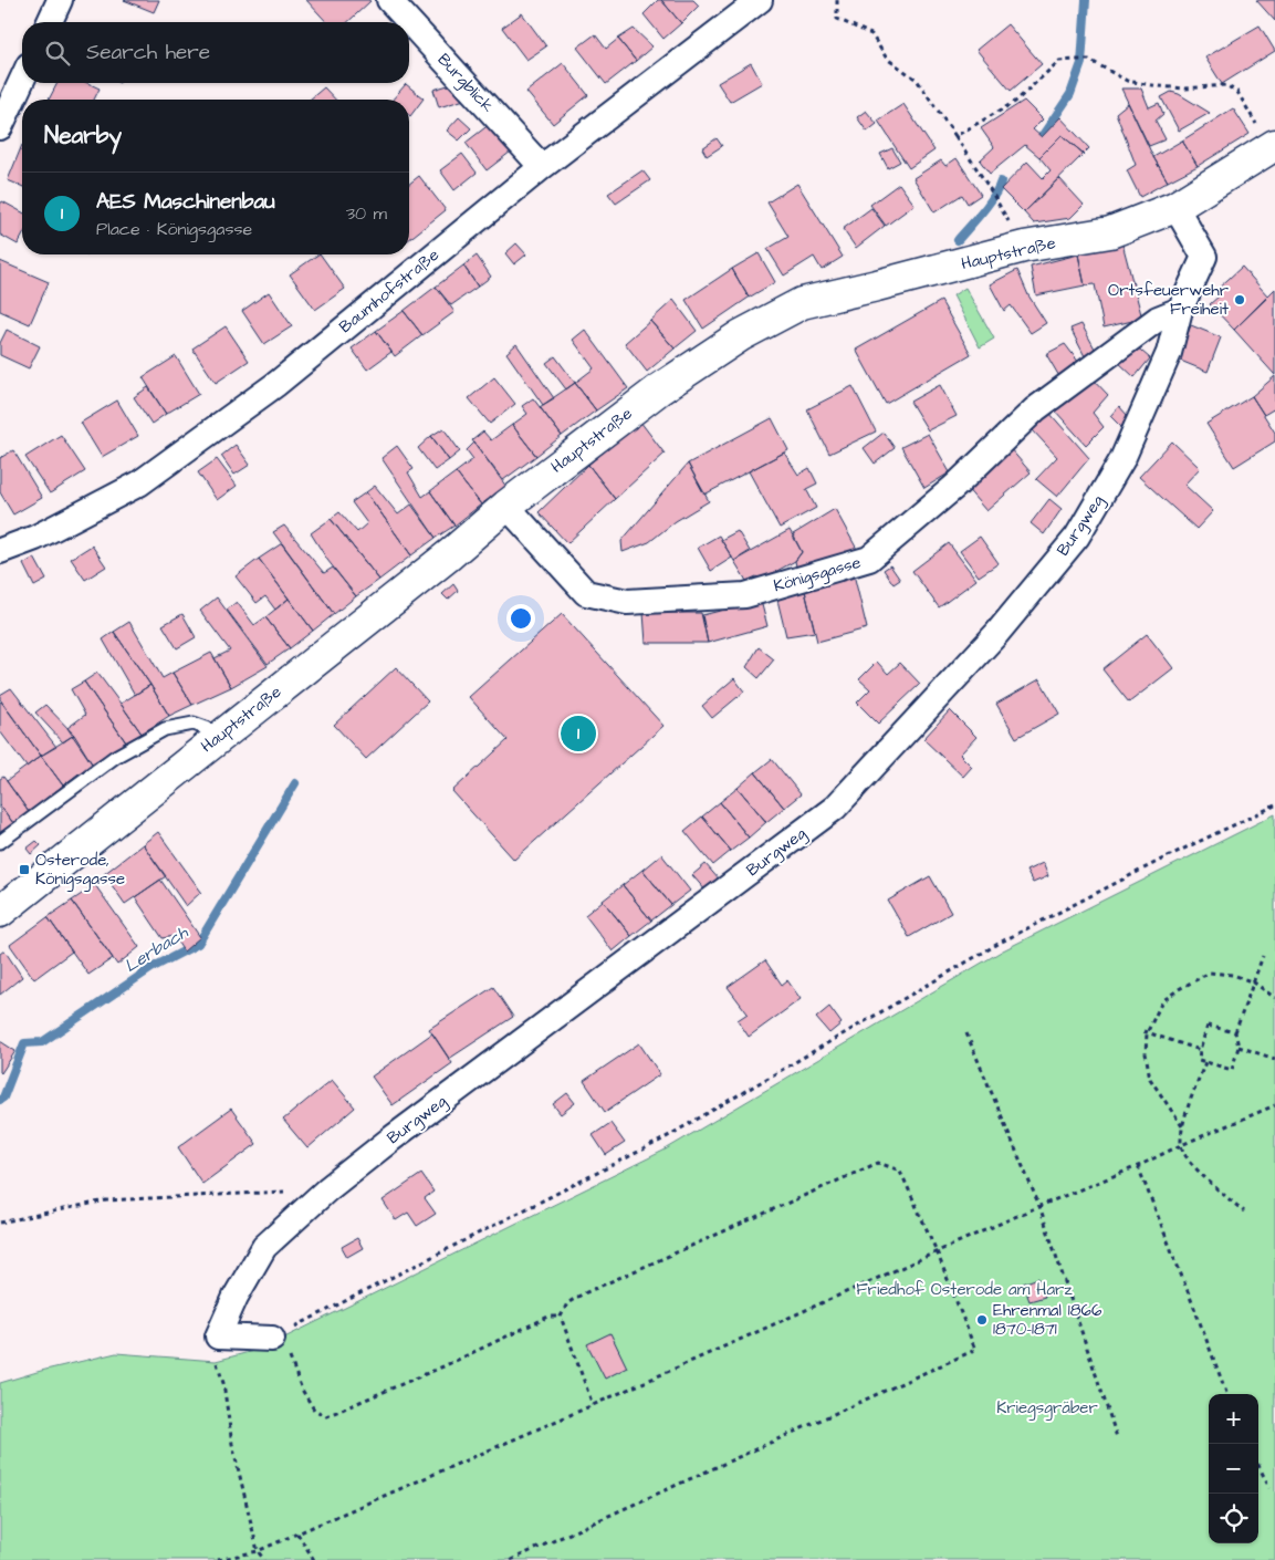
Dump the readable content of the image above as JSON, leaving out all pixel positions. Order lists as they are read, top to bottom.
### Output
{
  "streets": {
    "street": [
      "Burgblick",
      "Hauptstraße",
      "Baumhofstraße",
      "Burgweg",
      "Königsgasse"
    ]
  },
  "crossings": [
    ["Burgblick", "Baumhofstraße"],
    ["Hauptstraße", "Burgweg"],
    ["Hauptstraße", "Königsgasse"],
    ["Burgweg", "Königsgasse"]
  ],
  "water": ["Lerbach"],
  "parks": ["Friedhof Osterode am Harz", "Kriegsgräber"],
  "places": {
    "other": ["Ortsfeuerwehr Freiheit", "Ehrenmal 1866 1870-1871"],
    "transit": ["Osterode, Königsgasse"]
  },
  "page": {
    "search": "Search here",
    "heading": "Nearby",
    "list": [
      {
        "mark": "1",
        "name": "AES Maschinenbau",
        "note": "Place · Königsgasse",
        "value": "30 m"
      }
    ],
    "pins": "1",
    "map_buttons": ["+", "−"]
  }
}
